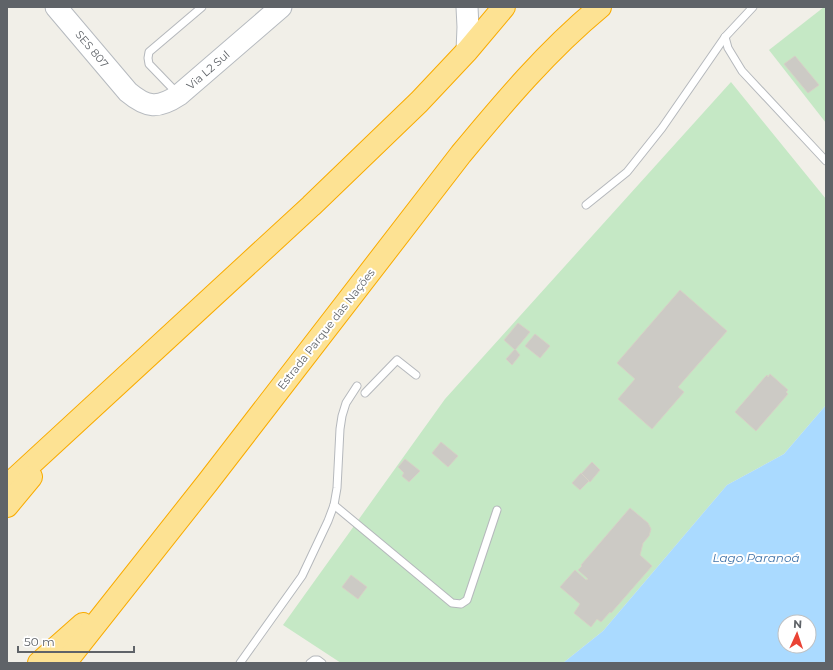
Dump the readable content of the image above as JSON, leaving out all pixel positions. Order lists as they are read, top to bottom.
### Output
{
  "streets": {
    "highway": ["Estrada Parque das Nações"],
    "street": ["SES 807", "Via L2 Sul"]
  },
  "crossings": [
    ["SES 807", "Via L2 Sul"]
  ],
  "water": ["Lago Paranoá"],
  "scale_bar": "50 m",
  "north": "top"
}
